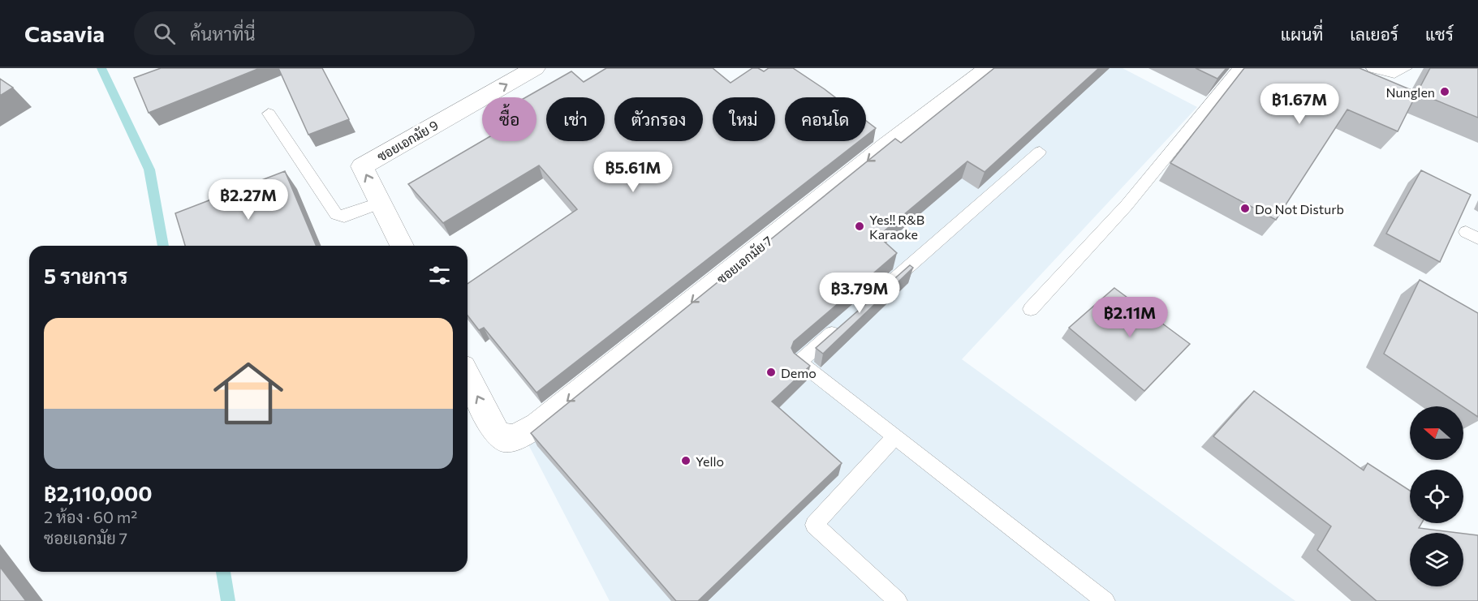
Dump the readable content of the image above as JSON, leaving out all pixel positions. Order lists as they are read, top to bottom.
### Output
{
  "streets": {
    "street": ["ซอยเอกมัย 9", "ซอยเอกมัย 7"]
  },
  "one_way": ["ซอยเอกมัย 9", "ซอยเอกมัย 7"],
  "places": [
    "Nunglen",
    "Do Not Disturb",
    "Yes!! R&B Karaoke",
    "Demo",
    "Yello"
  ],
  "north": "left",
  "page": {
    "header": "Casavia",
    "search": "ค้นหาที่นี่",
    "nav": ["แผนที่", "เลเยอร์", "แชร์"],
    "price": [
      "฿1.67M",
      "฿5.61M",
      "฿2.27M",
      "฿3.79M",
      "฿2.11M"
    ],
    "chip": [
      "ซื้อ",
      "เช่า",
      "ตัวกรอง",
      "ใหม่",
      "คอนโด"
    ],
    "heading": "5 รายการ",
    "list": [
      {
        "name": "฿2,110,000",
        "note": "2 ห้อง · 60 m² · ซอยเอกมัย 7"
      }
    ]
  }
}
